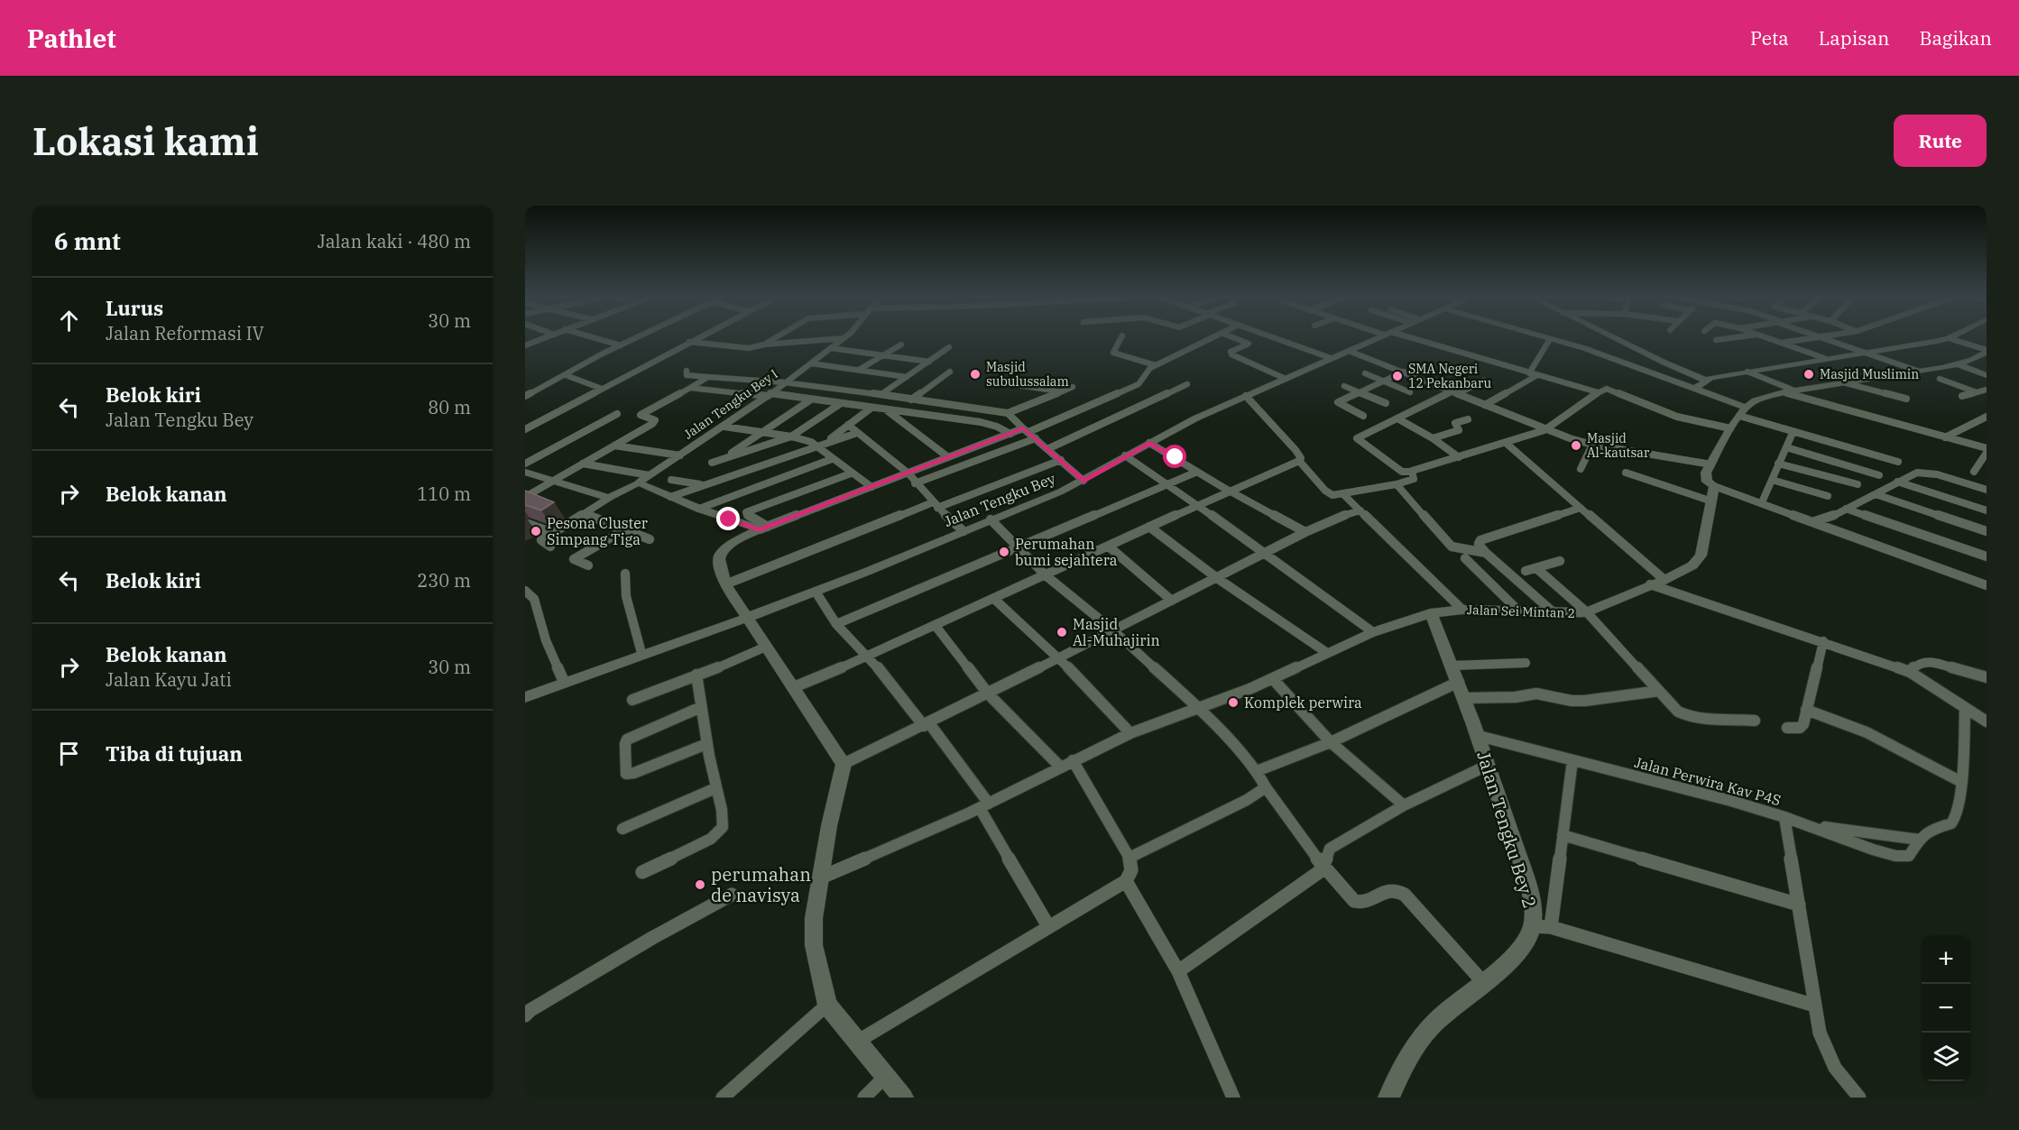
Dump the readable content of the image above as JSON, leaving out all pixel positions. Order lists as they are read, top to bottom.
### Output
{
  "streets": {
    "street": [
      "Jalan Tengku Bey I",
      "Jalan Tengku Bey",
      "Jalan Sei Mintan 2",
      "Jalan Perwira Kav P4S",
      "Jalan Tengku Bey 2"
    ]
  },
  "crossings": [
    ["Jalan Sei Mintan 2", "Jalan Tengku Bey 2"],
    ["Jalan Perwira Kav P4S", "Jalan Tengku Bey 2"]
  ],
  "places": [
    "Masjid subulussalam",
    "Masjid Muslimin",
    "SMA Negeri 12 Pekanbaru",
    "Masjid Al-kautsar",
    "Pesona Cluster Simpang Tiga",
    "Perumahan bumi sejahtera",
    "Masjid Al-Muhajirin",
    "Komplek perwira",
    "perumahan de navisya"
  ],
  "page": {
    "header": "Pathlet",
    "nav": ["Peta", "Lapisan", "Bagikan"],
    "buttons": "Rute",
    "title": "Lokasi kami",
    "heading": ["6 mnt", "Jalan kaki · 480 m"],
    "list": [
      ["Lurus", "Jalan Reformasi IV", "30 m"],
      ["Belok kiri", "Jalan Tengku Bey", "80 m"],
      ["Belok kanan", "110 m"],
      ["Belok kiri", "230 m"],
      ["Belok kanan", "Jalan Kayu Jati", "30 m"],
      "Tiba di tujuan"
    ],
    "map_buttons": ["+", "−"]
  }
}
